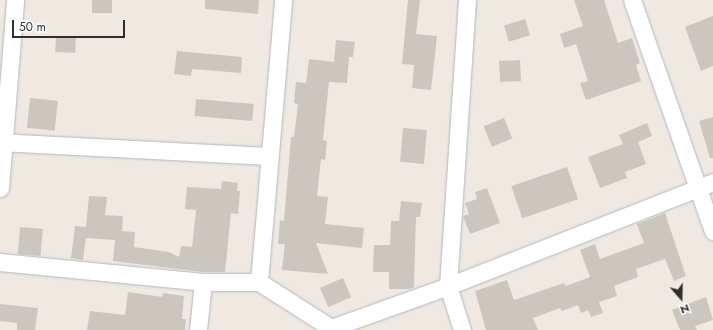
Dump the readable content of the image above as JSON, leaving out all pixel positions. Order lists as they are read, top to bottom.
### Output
{
  "scale_bar": "50 m",
  "north": "bottom"
}
